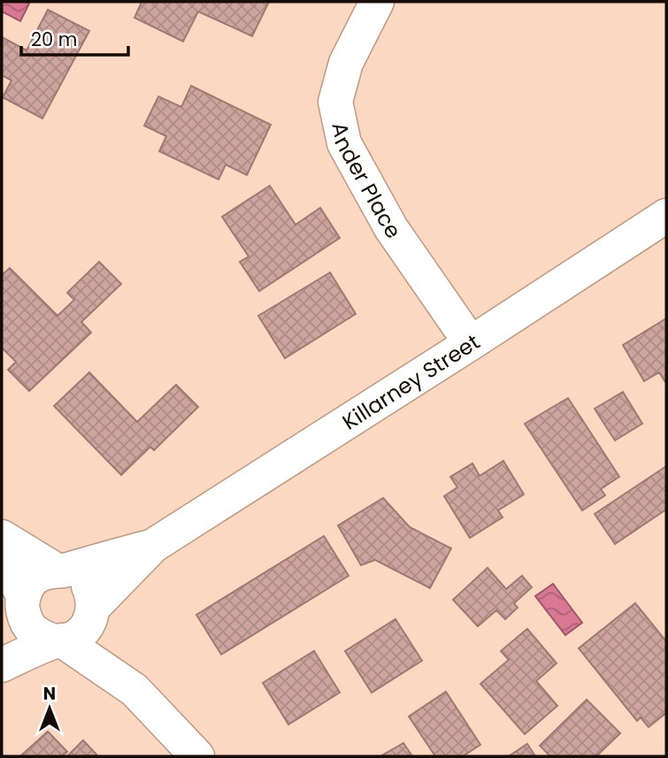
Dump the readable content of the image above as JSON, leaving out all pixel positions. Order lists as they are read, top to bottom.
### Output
{
  "streets": {
    "main road": ["Ander Place", "Killarney Street"]
  },
  "crossings": [
    ["Ander Place", "Killarney Street"]
  ],
  "scale_bar": "20 m",
  "north": "top"
}
